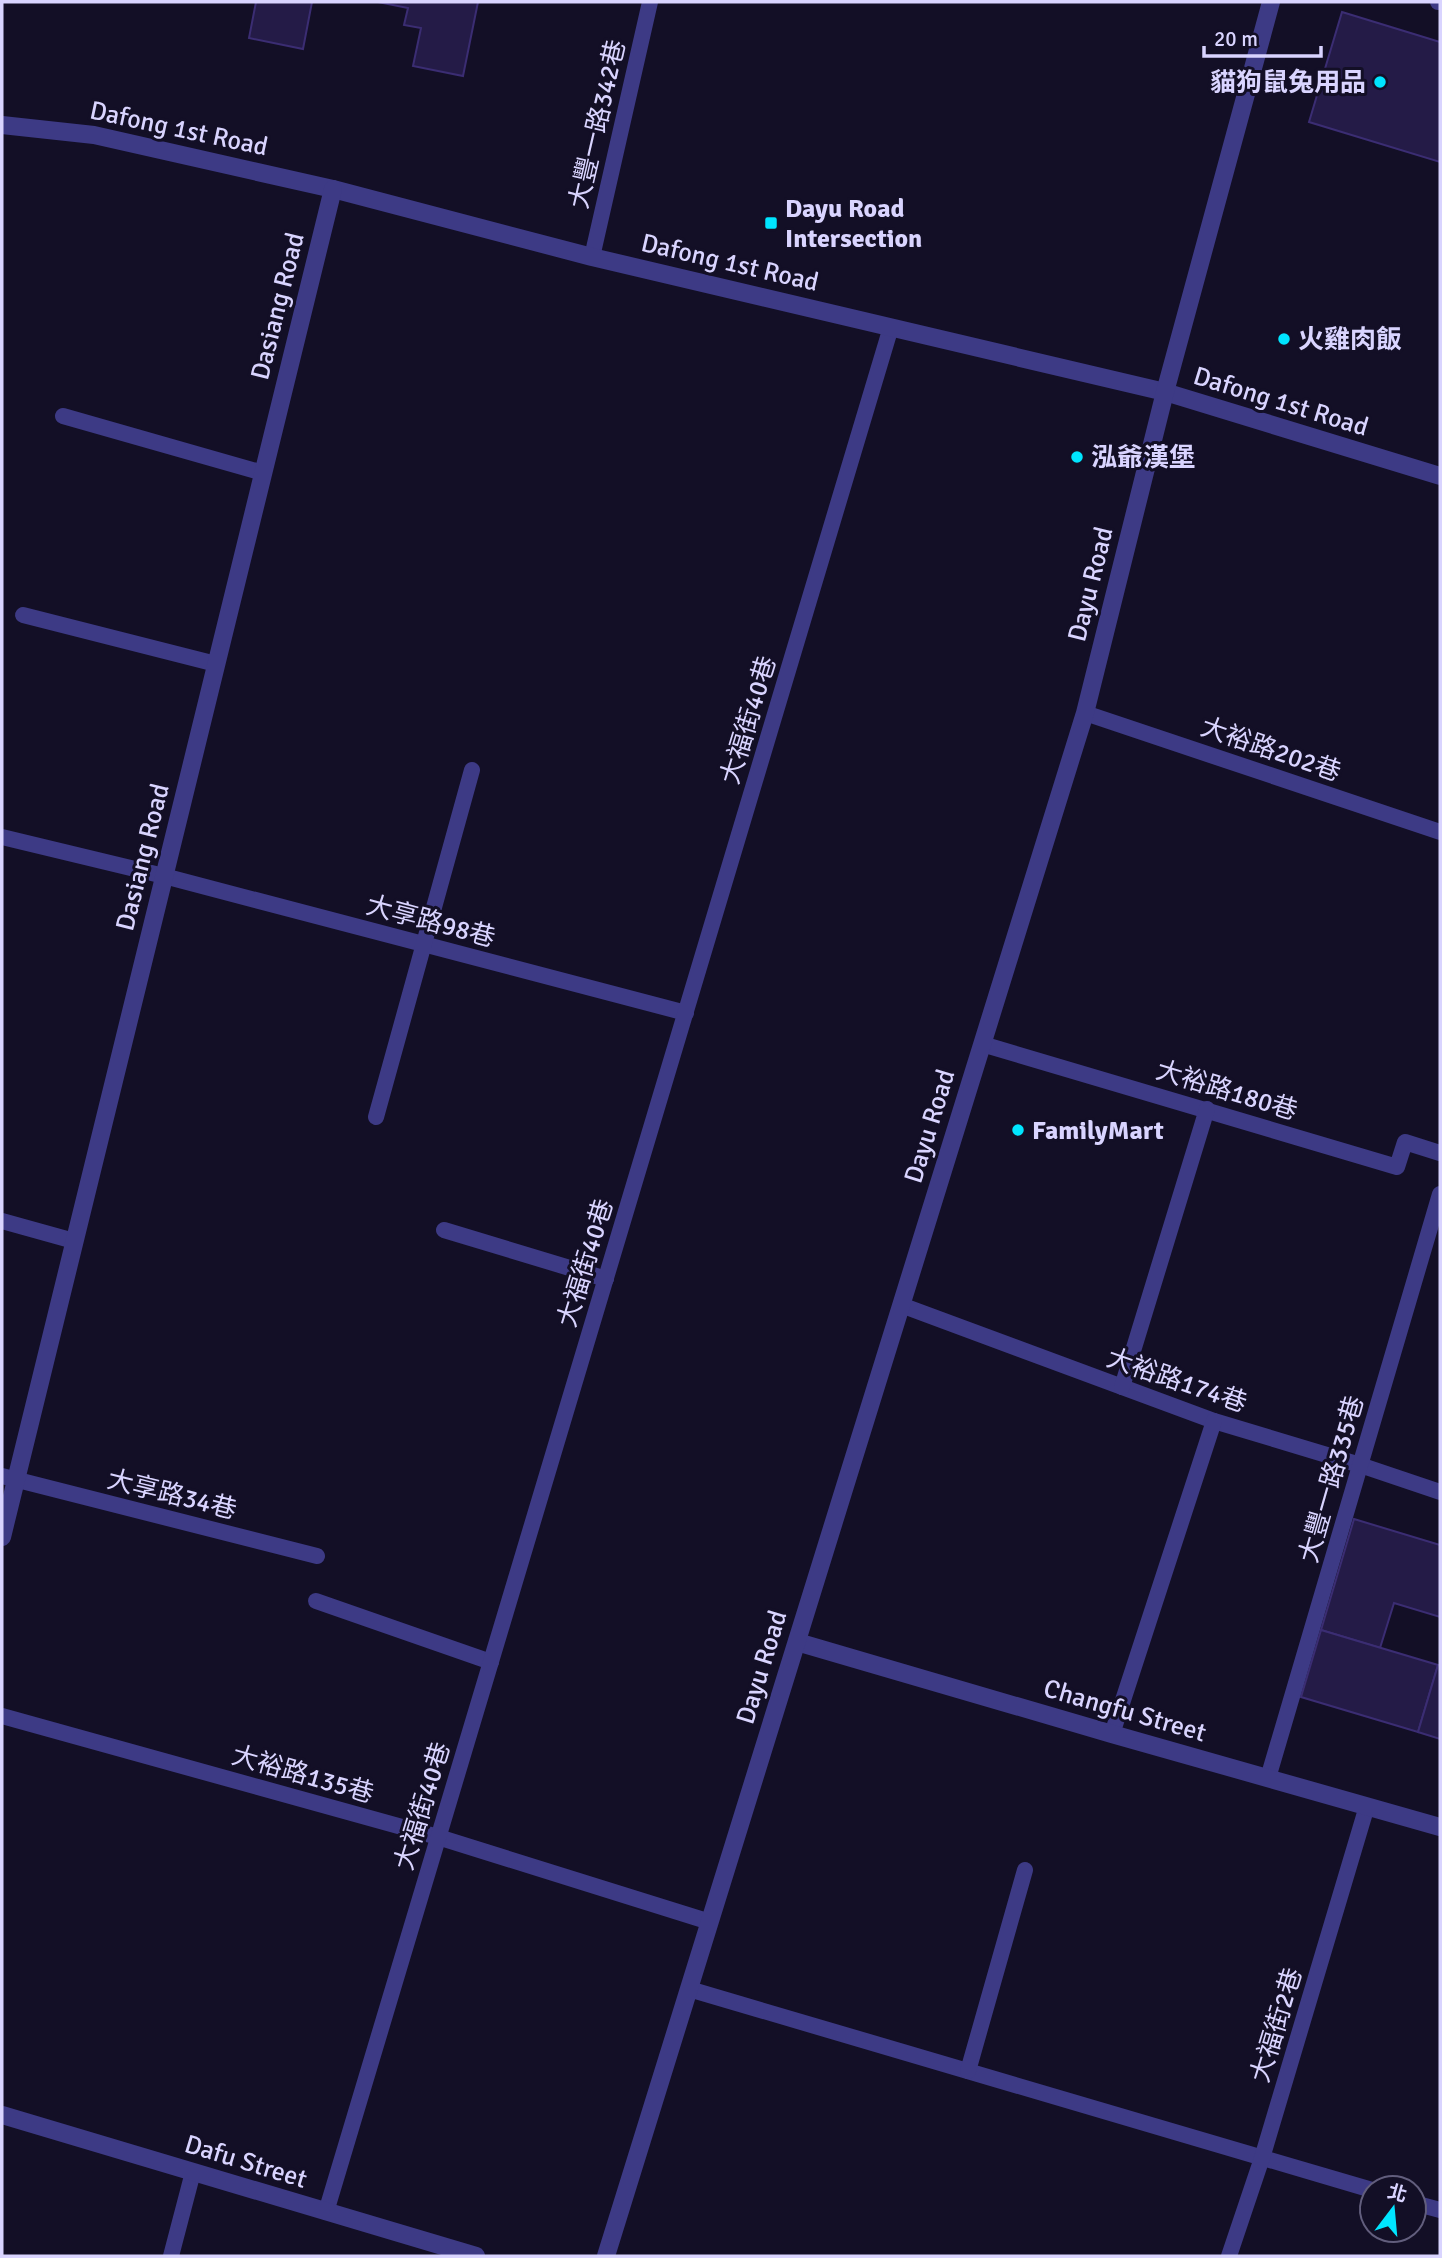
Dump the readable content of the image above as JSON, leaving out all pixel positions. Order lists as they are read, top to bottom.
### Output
{
  "streets": {
    "street": [
      "Dafong 1st Road",
      "Dasiang Road",
      "Dayu Road",
      "Changfu Street",
      "Dafu Street"
    ],
    "lane": [
      "大豐一路342巷",
      "大福街40巷",
      "大裕路202巷",
      "大享路98巷",
      "大裕路180巷",
      "大裕路174巷",
      "大豐一路335巷",
      "大享路34巷",
      "大裕路135巷",
      "大福街2巷"
    ]
  },
  "crossings": [
    ["大豐一路342巷", "Dafong 1st Road"],
    ["Dafong 1st Road", "Dasiang Road"],
    ["Dafong 1st Road", "Dayu Road"],
    ["Dafong 1st Road", "大福街40巷"],
    ["Dasiang Road", "大享路98巷"],
    ["Dasiang Road", "大享路34巷"],
    ["Dayu Road", "大裕路202巷"],
    ["Dayu Road", "大裕路180巷"],
    ["Dayu Road", "大裕路174巷"],
    ["Dayu Road", "Changfu Street"],
    ["Dayu Road", "大裕路135巷"],
    ["大福街40巷", "大享路98巷"],
    ["大福街40巷", "大裕路135巷"],
    ["大福街40巷", "Dafu Street"],
    ["大裕路174巷", "大豐一路335巷"],
    ["大豐一路335巷", "Changfu Street"],
    ["Changfu Street", "大福街2巷"]
  ],
  "places": {
    "other": [
      "貓狗鼠兔用品",
      "火雞肉飯",
      "泓爺漢堡",
      "FamilyMart"
    ],
    "transit": ["Dayu Road Intersection"]
  },
  "scale_bar": "20 m",
  "north": "top"
}
